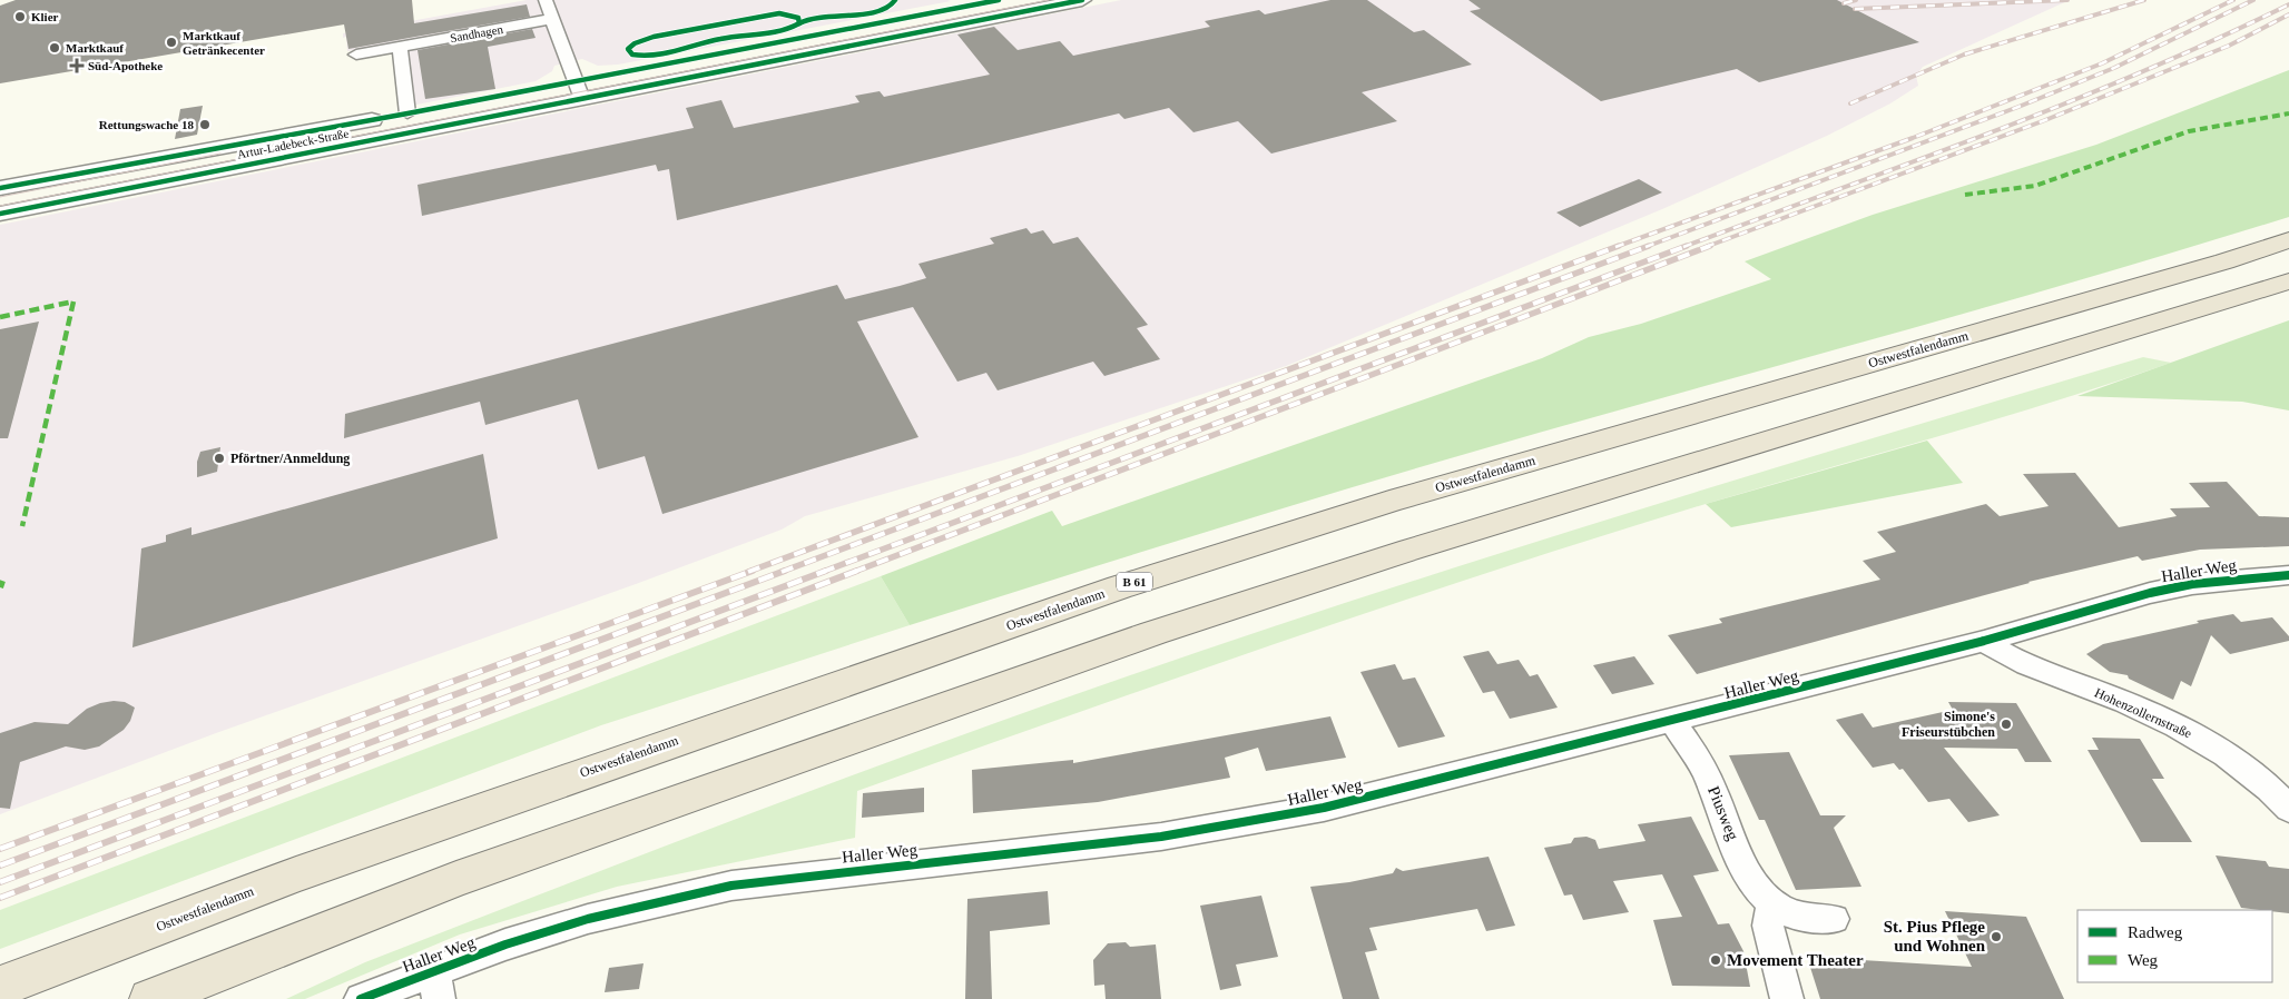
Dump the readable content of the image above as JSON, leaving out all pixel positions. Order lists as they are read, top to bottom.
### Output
{
  "streets": {
    "highway": ["Ostwestfalendamm", "B 61"],
    "street": [
      "Sandhagen",
      "Artur-Ladebeck-Straße",
      "Haller Weg",
      "Hohenzollernstraße",
      "Piusweg"
    ]
  },
  "crossings": [
    ["Haller Weg", "Hohenzollernstraße"],
    ["Haller Weg", "Piusweg"]
  ],
  "places": {
    "other": [
      "Klier",
      "Marktkauf Getränkecenter",
      "Marktkauf",
      "Rettungswache 18",
      "Pförtner/Anmeldung",
      "Simone's Friseurstübchen",
      "St. Pius Pflege und Wohnen",
      "Movement Theater"
    ],
    "health": ["Süd-Apotheke"]
  },
  "legend": ["Radweg", "Weg"]
}
